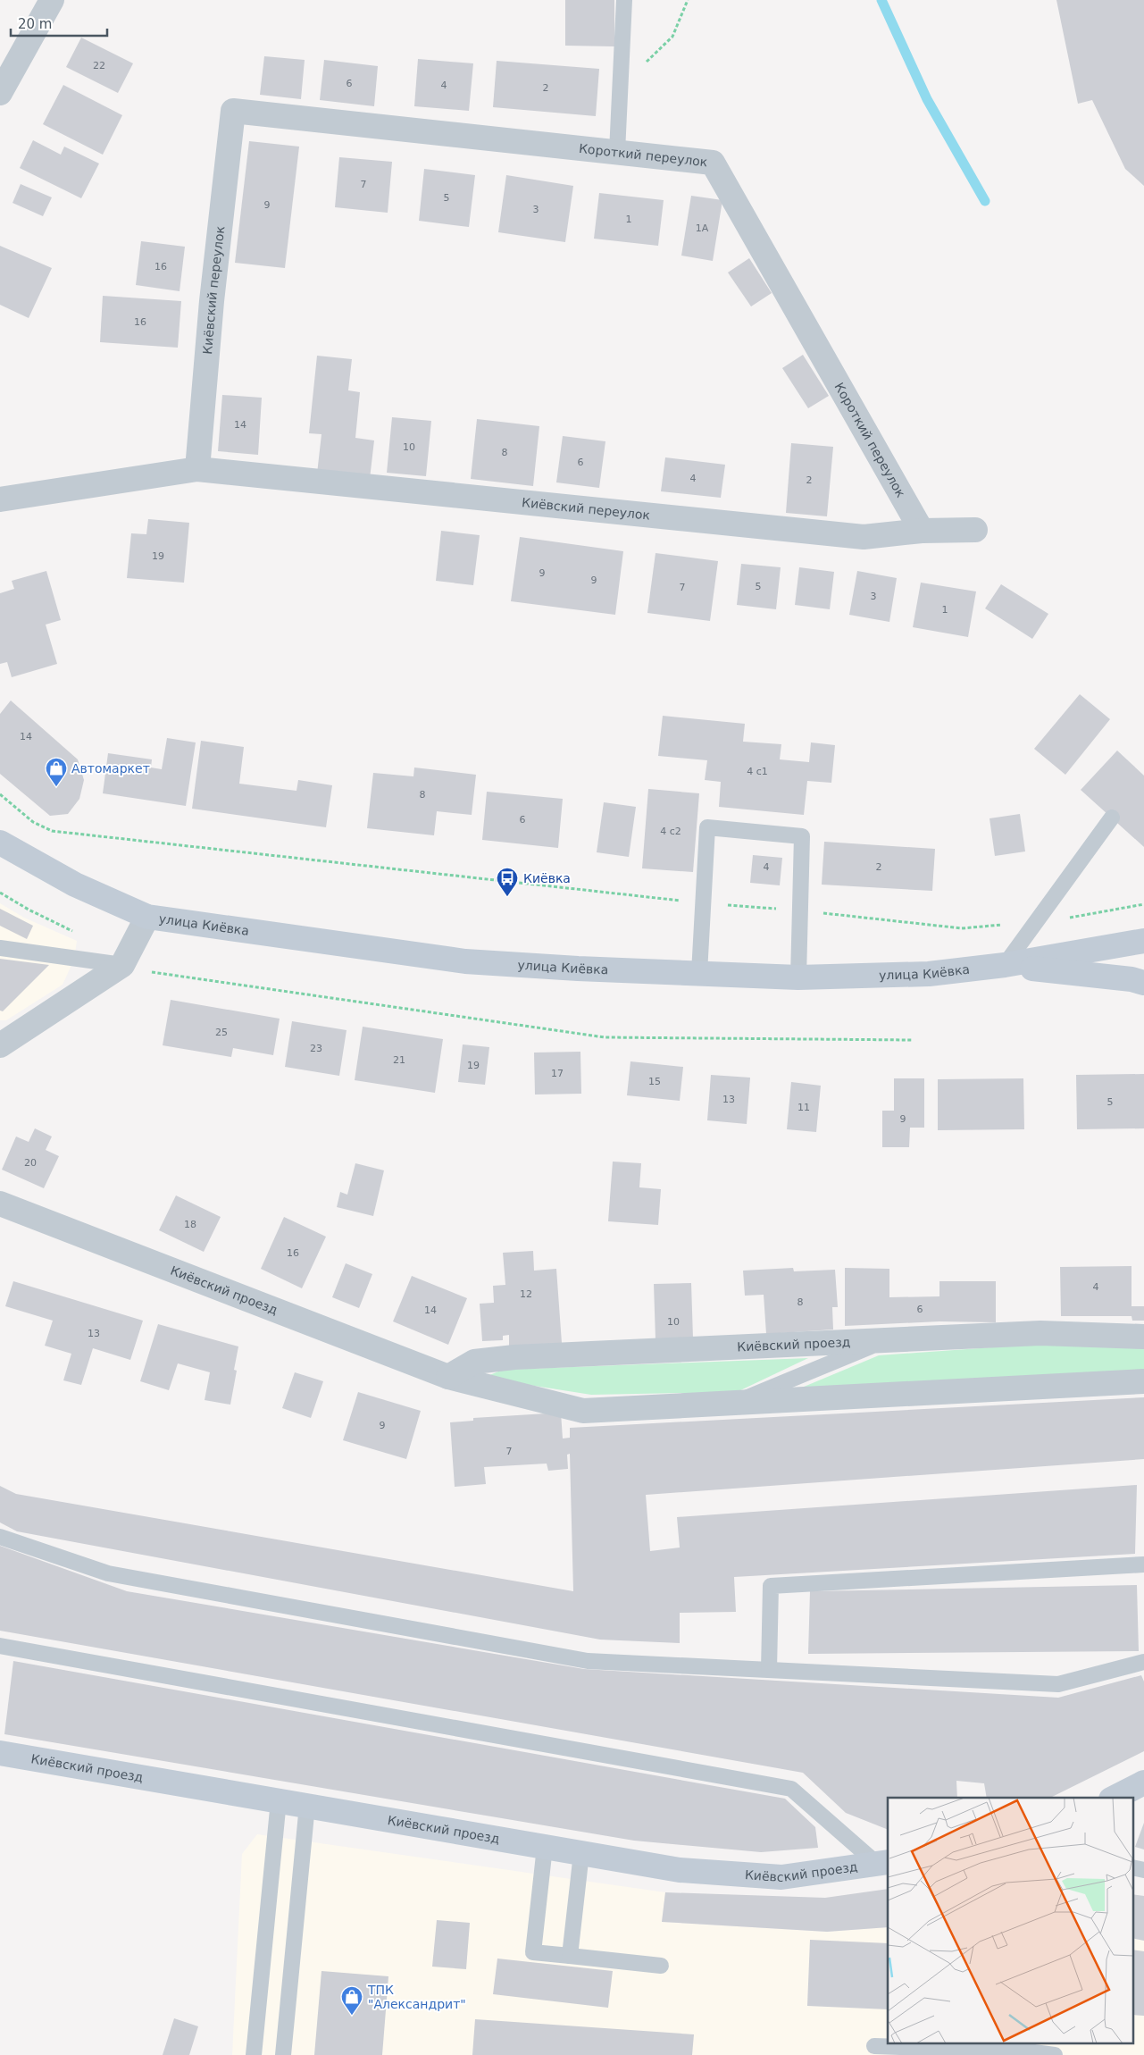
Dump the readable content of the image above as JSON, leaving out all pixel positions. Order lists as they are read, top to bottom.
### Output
{
  "streets": {
    "main road": ["улица Киёвка", "Киёвский проезд"],
    "street": ["Короткий переулок", "Киёвский переулок"]
  },
  "crossings": [
    ["Короткий переулок", "Киёвский переулок"]
  ],
  "places": {
    "shop": ["Автомаркет", "ТПК \"Александрит\""],
    "bus stop": ["Киёвка"]
  },
  "house_numbers": [
    "22",
    "6",
    "4",
    "2",
    "7",
    "5",
    "9",
    "3",
    "1",
    "1А",
    "16",
    "16",
    "14",
    "10",
    "8",
    "6",
    "4",
    "2",
    "19",
    "9",
    "9",
    "5",
    "7",
    "3",
    "1",
    "14",
    "4 с1",
    "8",
    "6",
    "4 с2",
    "4",
    "2",
    "25",
    "23",
    "21",
    "19",
    "17",
    "15",
    "13",
    "5",
    "11",
    "9",
    "20",
    "18",
    "16",
    "4",
    "12",
    "8",
    "6",
    "14",
    "10",
    "13",
    "9",
    "7"
  ],
  "scale_bar": "20 m"
}
